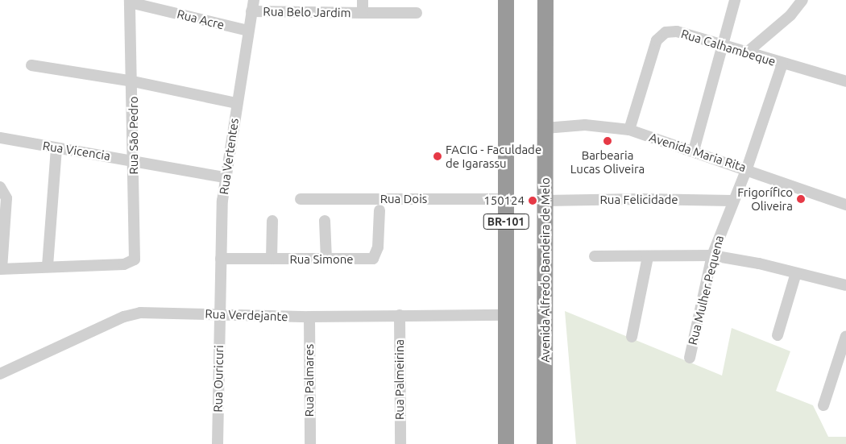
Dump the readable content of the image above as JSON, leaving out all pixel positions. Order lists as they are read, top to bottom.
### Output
{
  "streets": {
    "highway": ["BR-101", "Avenida Alfredo Bandeira de Melo"],
    "street": [
      "Rua Belo Jardim",
      "Rua Acre",
      "Rua Calhambeque",
      "Rua São Pedro",
      "Rua Vicencia",
      "Avenida Maria Rita",
      "Rua Vertentes",
      "Rua Dois",
      "Rua Felicidade",
      "Rua Simone",
      "Rua Mulher Pequena",
      "Rua Verdejante",
      "Rua Ouricuri",
      "Rua Palmeirina",
      "Rua Palmares"
    ]
  },
  "crossings": [
    ["Rua Belo Jardim", "Rua Vertentes"],
    ["Rua Acre", "Rua São Pedro"],
    ["Rua Acre", "Rua Vertentes"],
    ["Rua Calhambeque", "Avenida Maria Rita"],
    ["Rua Calhambeque", "Rua Mulher Pequena"],
    ["Rua São Pedro", "Rua Vicencia"],
    ["Rua Vicencia", "Rua Vertentes"],
    ["Avenida Maria Rita", "Avenida Alfredo Bandeira de Melo"],
    ["Avenida Maria Rita", "Rua Mulher Pequena"],
    ["Rua Vertentes", "Rua Simone"],
    ["Rua Vertentes", "Rua Verdejante"],
    ["Rua Vertentes", "Rua Ouricuri"],
    ["Rua Dois", "BR-101"],
    ["Rua Felicidade", "Avenida Alfredo Bandeira de Melo"],
    ["Rua Felicidade", "Rua Mulher Pequena"],
    ["BR-101", "Rua Verdejante"],
    ["Rua Verdejante", "Rua Ouricuri"],
    ["Rua Verdejante", "Rua Palmeirina"],
    ["Rua Verdejante", "Rua Palmares"]
  ],
  "places": [
    "Barbearia Lucas Oliveira",
    "FACIG - Faculdade de Igarassu",
    "Frigorífico Oliveira",
    "150124"
  ]
}
